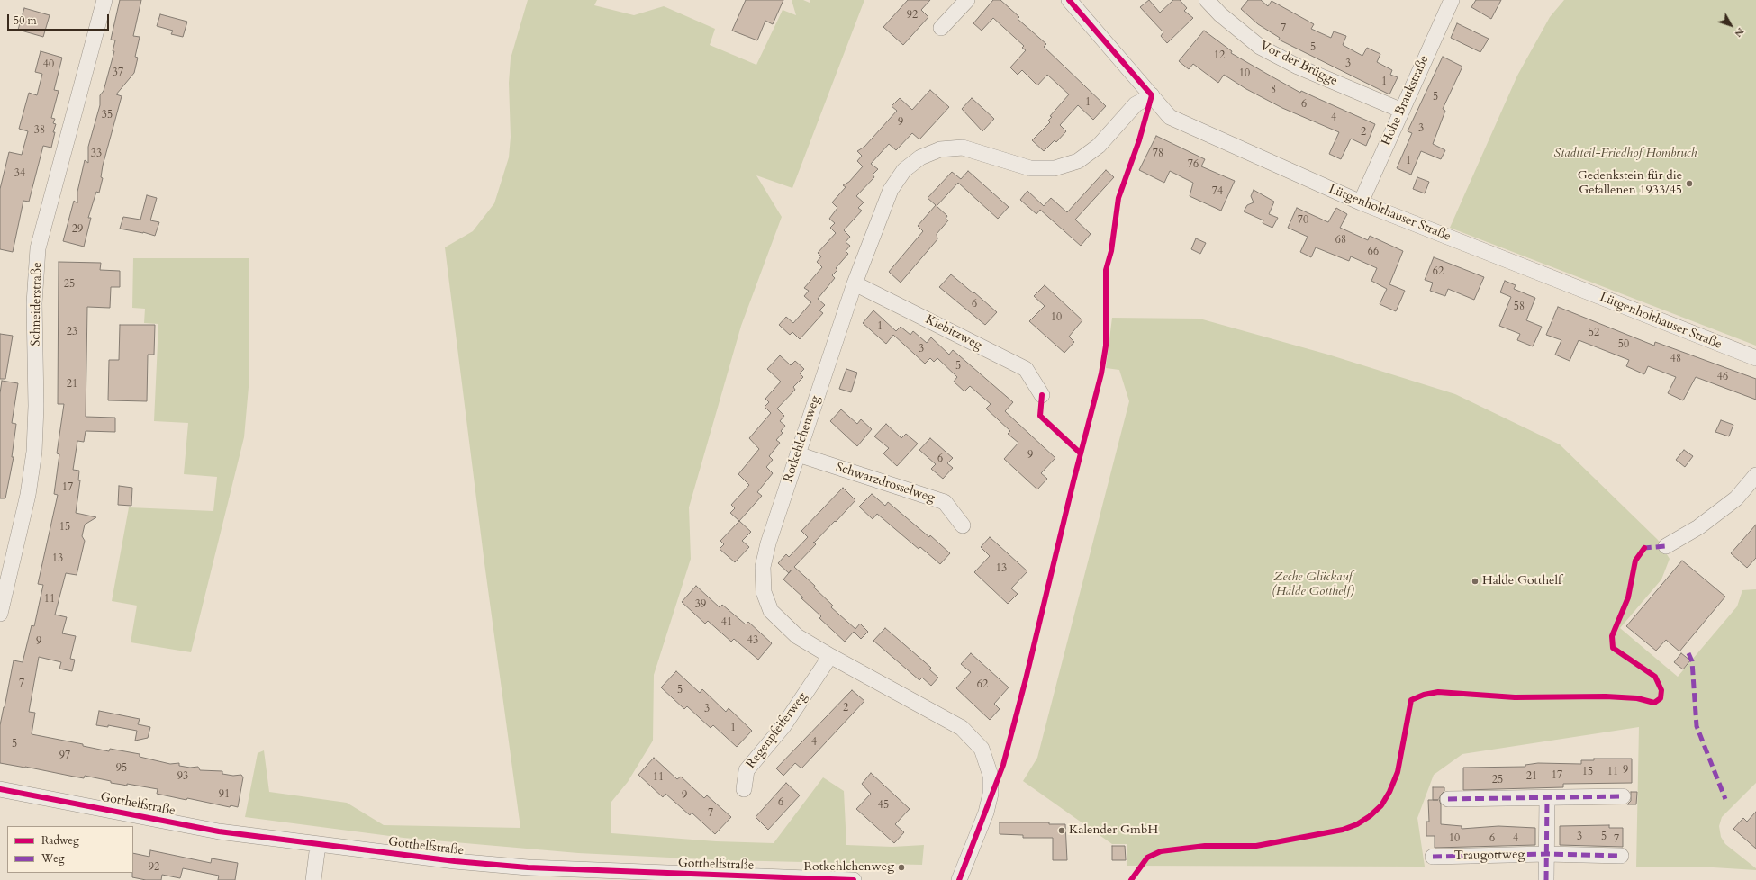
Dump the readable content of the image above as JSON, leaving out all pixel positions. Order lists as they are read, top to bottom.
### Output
{
  "streets": {
    "street": [
      "Vor der Brügge",
      "Hohe Braukstraße",
      "Lütgenholthauser Straße",
      "Schneiderstraße",
      "Kiebitzweg",
      "Rotkehlchenweg",
      "Schwarzdrosselweg",
      "Regenpfeiferweg",
      "Gotthelfstraße",
      "Traugottweg"
    ]
  },
  "crossings": [
    ["Vor der Brügge", "Hohe Braukstraße"],
    ["Hohe Braukstraße", "Lütgenholthauser Straße"],
    ["Lütgenholthauser Straße", "Rotkehlchenweg"],
    ["Kiebitzweg", "Rotkehlchenweg"],
    ["Rotkehlchenweg", "Schwarzdrosselweg"],
    ["Rotkehlchenweg", "Regenpfeiferweg"]
  ],
  "parks": ["Stadtteil-Friedhof Hombruch", "Zeche Glückauf (Halde Gotthelf)"],
  "places": [
    "Gedenkstein für die Gefallenen 1933/45",
    "Halde Gotthelf",
    "Kalender GmbH",
    "Rotkehlchenweg"
  ],
  "house_numbers": [
    "92",
    "7",
    "5",
    "12",
    "3",
    "40",
    "37",
    "10",
    "1",
    "8",
    "5",
    "1",
    "6",
    "35",
    "4",
    "9",
    "3",
    "38",
    "2",
    "33",
    "78",
    "1",
    "76",
    "34",
    "74",
    "70",
    "29",
    "68",
    "66",
    "62",
    "25",
    "6",
    "58",
    "10",
    "1",
    "23",
    "52",
    "50",
    "3",
    "48",
    "5",
    "46",
    "21",
    "9",
    "6",
    "17",
    "15",
    "13",
    "13",
    "11",
    "39",
    "41",
    "43",
    "9",
    "7",
    "62",
    "5",
    "2",
    "3",
    "1",
    "4",
    "5",
    "97",
    "95",
    "9",
    "15",
    "11",
    "17",
    "93",
    "21",
    "11",
    "25",
    "91",
    "9",
    "6",
    "45",
    "7",
    "3",
    "5",
    "10",
    "6",
    "4",
    "7",
    "92"
  ],
  "legend": ["Radweg", "Weg"],
  "scale_bar": "50 m",
  "north": "bottom right"
}
